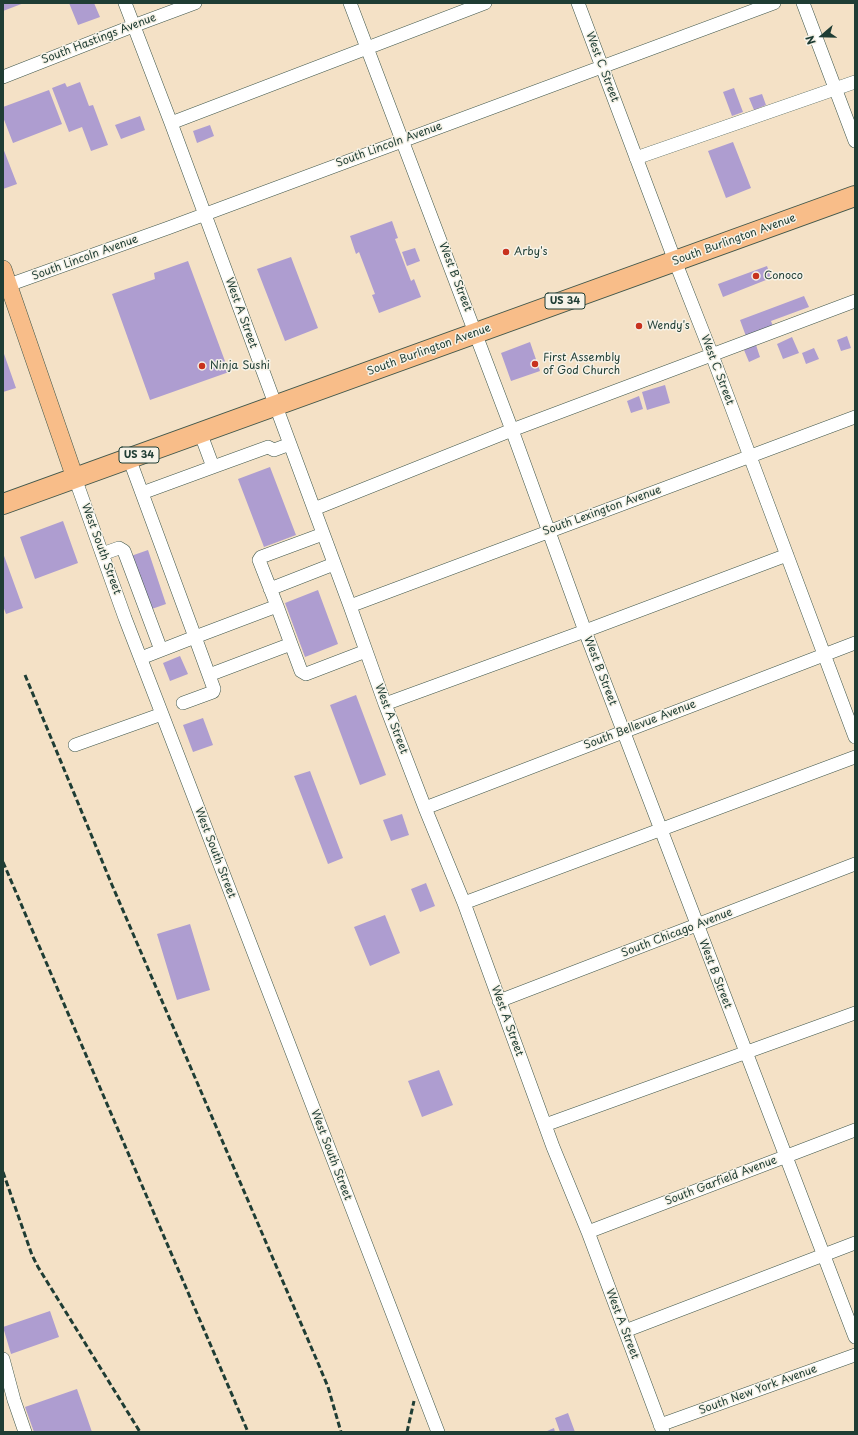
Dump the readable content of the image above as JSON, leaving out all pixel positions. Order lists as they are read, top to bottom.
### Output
{
  "streets": {
    "highway": ["South Burlington Avenue", "US 34"],
    "main road": ["West South Street"],
    "street": [
      "South Hastings Avenue",
      "West C Street",
      "South Lincoln Avenue",
      "West B Street",
      "West A Street",
      "South Lexington Avenue",
      "South Bellevue Avenue",
      "South Chicago Avenue",
      "South Garfield Avenue",
      "South New York Avenue"
    ]
  },
  "crossings": [
    ["South Hastings Avenue", "West A Street"],
    ["West C Street", "South Lincoln Avenue"],
    ["West C Street", "South Burlington Avenue"],
    ["West C Street", "South Lexington Avenue"],
    ["West C Street", "South Bellevue Avenue"],
    ["South Lincoln Avenue", "West B Street"],
    ["South Lincoln Avenue", "West A Street"],
    ["South Lincoln Avenue", "West South Street"],
    ["South Burlington Avenue", "West B Street"],
    ["South Burlington Avenue", "West A Street"],
    ["South Burlington Avenue", "West South Street"],
    ["West B Street", "South Lexington Avenue"],
    ["West B Street", "South Bellevue Avenue"],
    ["West B Street", "South Chicago Avenue"],
    ["West B Street", "South Garfield Avenue"],
    ["West A Street", "South Lexington Avenue"],
    ["West A Street", "South Bellevue Avenue"],
    ["West A Street", "South Chicago Avenue"],
    ["West A Street", "South Garfield Avenue"],
    ["West A Street", "South New York Avenue"]
  ],
  "places": [
    "Arby's",
    "Conoco",
    "Wendy's",
    "First Assembly of God Church",
    "Ninja Sushi"
  ],
  "north": "left"
}
